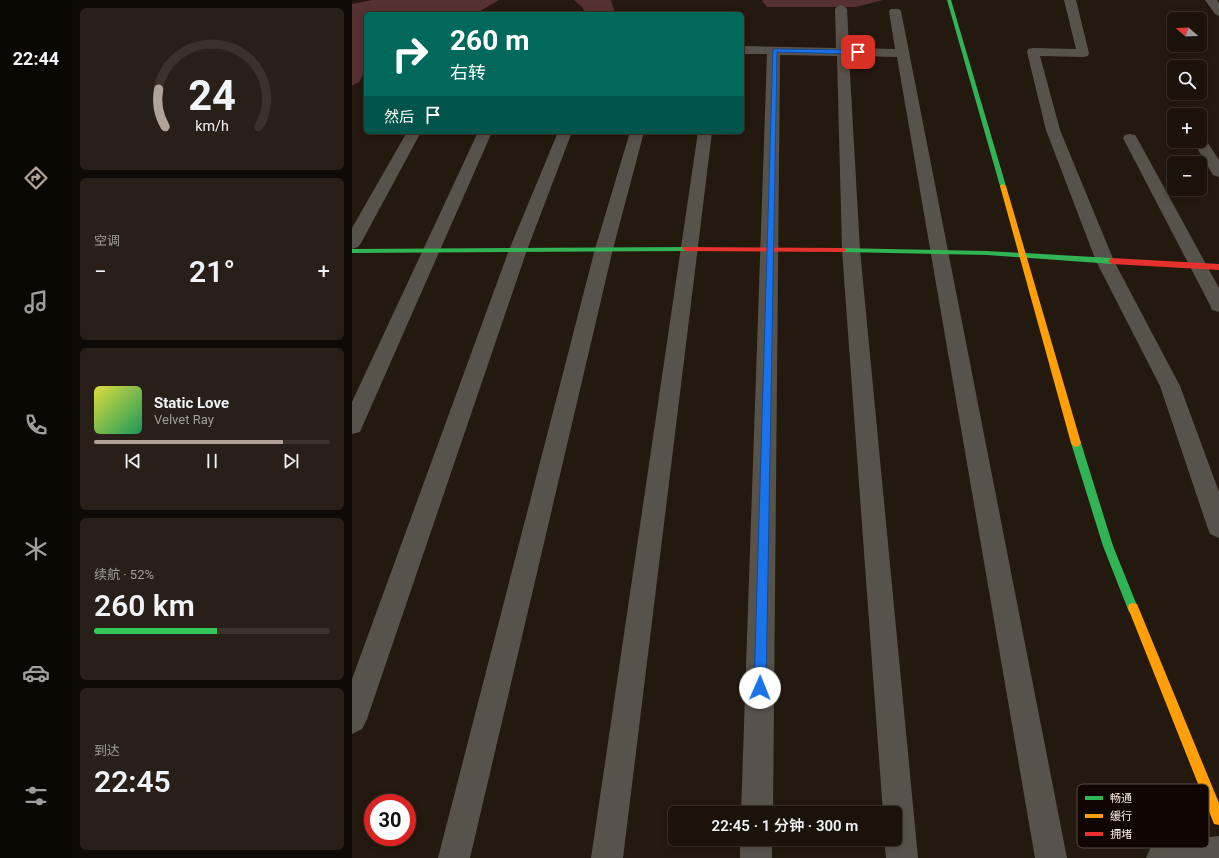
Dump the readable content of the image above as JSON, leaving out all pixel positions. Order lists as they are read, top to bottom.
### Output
{
  "legend": ["畅通", "缓行", "拥堵"],
  "north": "left",
  "page": {
    "tabs": "22:44",
    "map_buttons": ["+", "−"],
    "turn": ["260 m", "右转"],
    "then": "然后",
    "tile": [
      "空调",
      ["续航 · 52%", "260 km"],
      ["到达", "22:45"]
    ],
    "heat": ["−", "21°", "+"],
    "song": ["Static Love", "Velvet Ray"],
    "limit": "30",
    "trip": "22:45 · 1 分钟 · 300 m",
    "gauge": ["24", "km/h"]
  }
}
